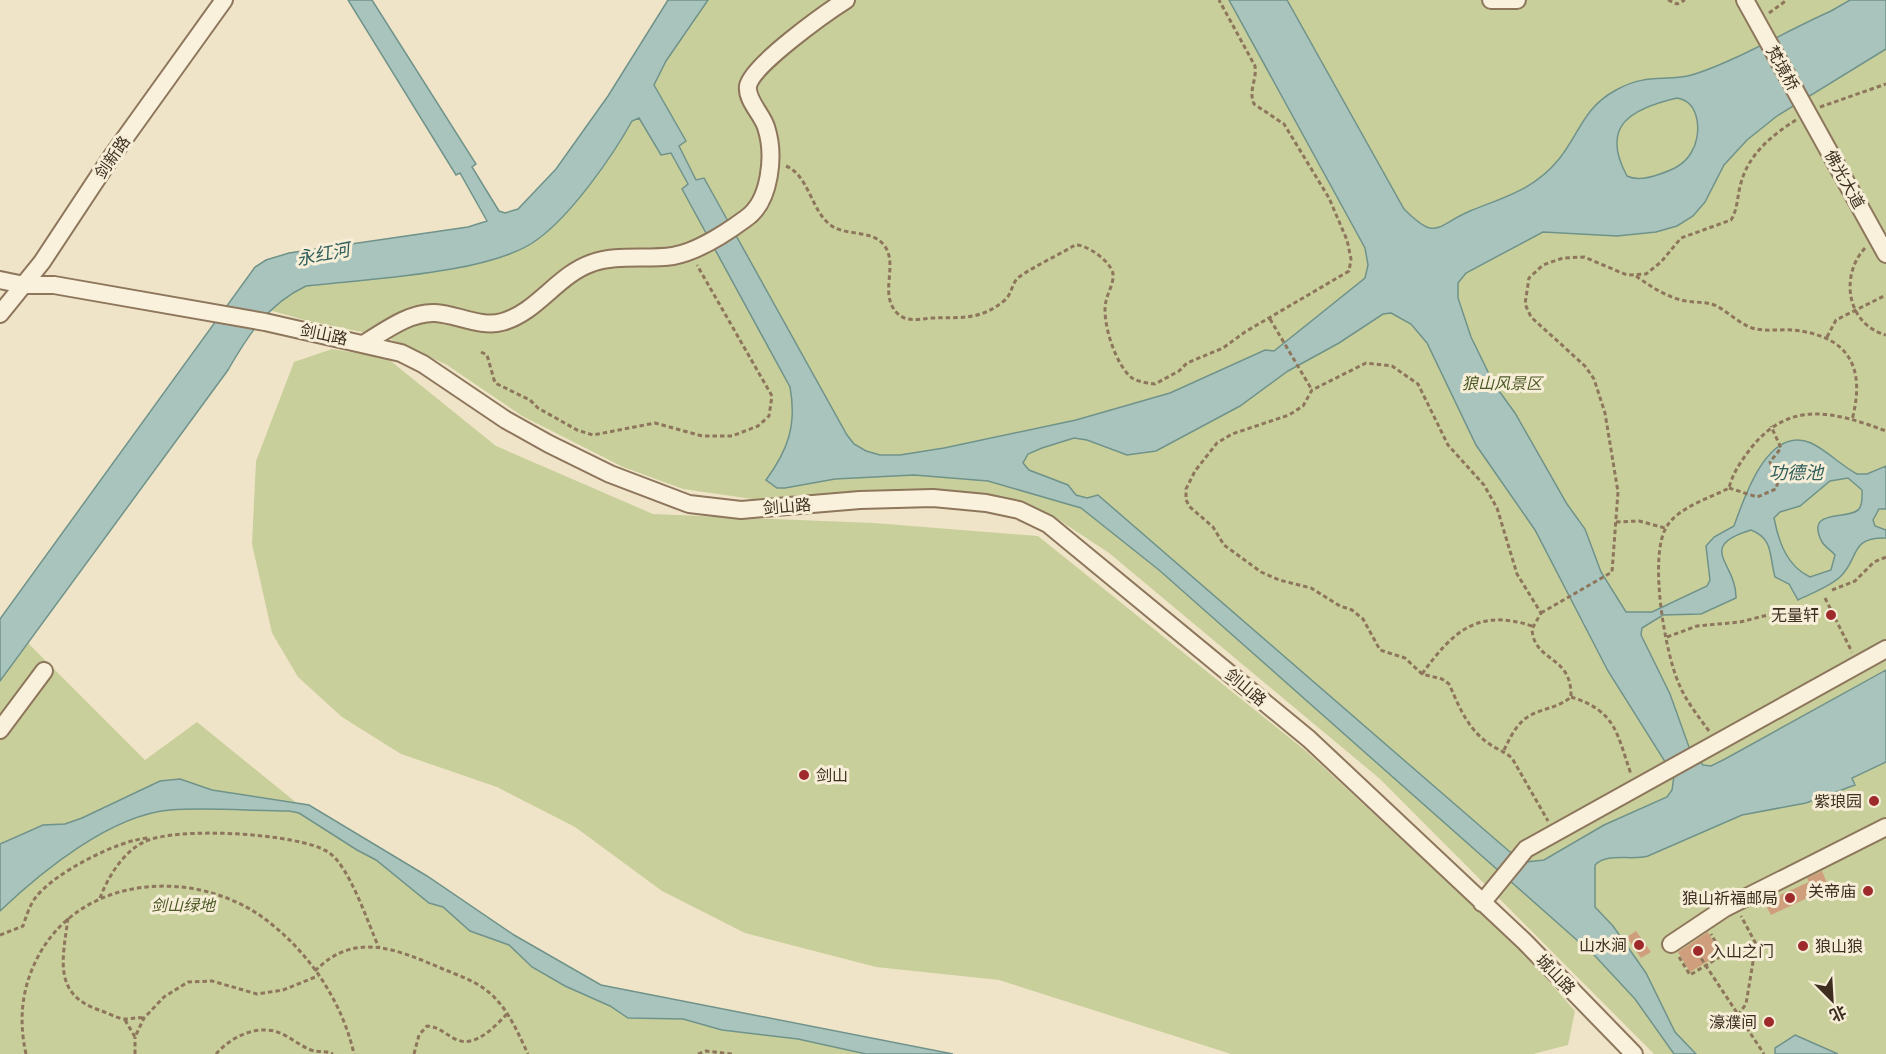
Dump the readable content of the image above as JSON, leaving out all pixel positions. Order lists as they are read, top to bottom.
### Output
{
  "streets": {
    "street": [
      "梵境桥",
      "剑新路",
      "佛光大道",
      "剑山路",
      "城山路"
    ]
  },
  "crossings": [
    ["梵境桥", "佛光大道"],
    ["剑新路", "剑山路"],
    ["剑山路", "城山路"]
  ],
  "water": ["永红河", "功德池"],
  "parks": ["狼山风景区", "剑山绿地"],
  "places": [
    "无量轩",
    "剑山",
    "紫琅园",
    "关帝庙",
    "狼山祈福邮局",
    "山水涧",
    "狼山狼",
    "入山之门",
    "濠濮间"
  ],
  "north": "bottom right"
}
